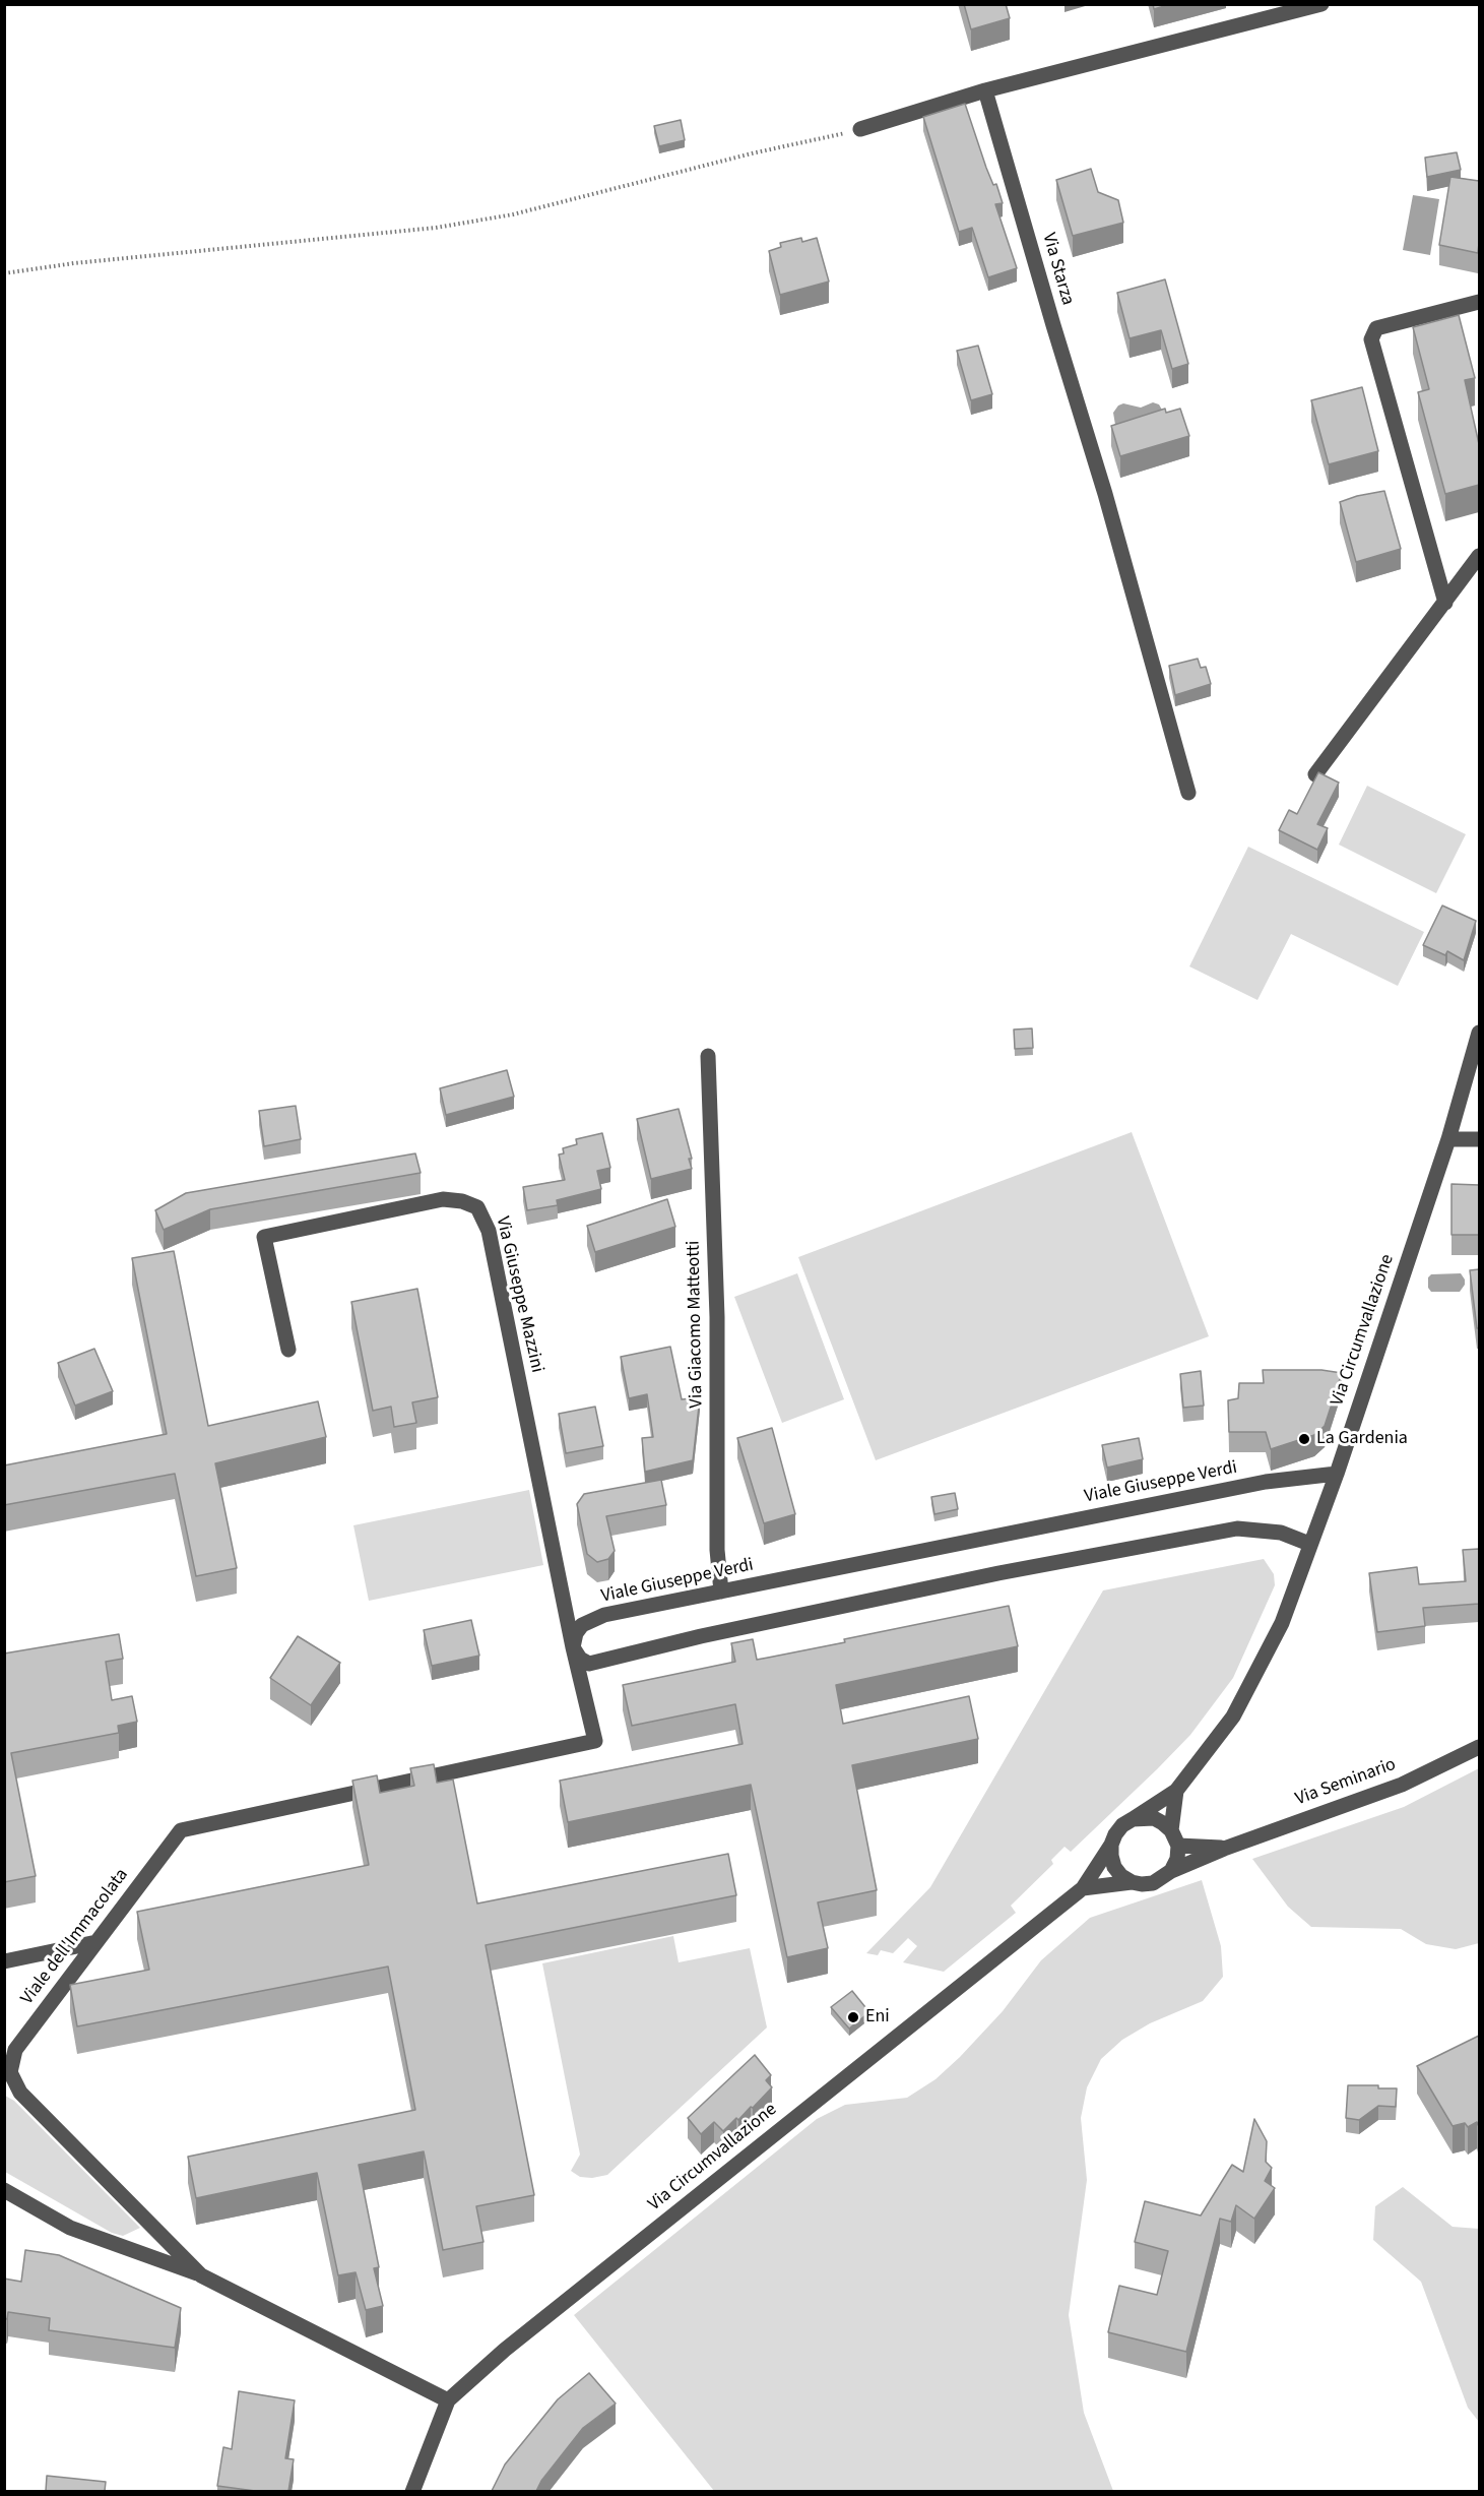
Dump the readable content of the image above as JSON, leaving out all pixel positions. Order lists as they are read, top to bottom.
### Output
{
  "streets": {
    "street": [
      "Via Starza",
      "Via Giuseppe Mazzini",
      "Via Giacomo Matteotti",
      "Via Circumvallazione",
      "Viale Giuseppe Verdi",
      "Via Seminario",
      "Viale dell'Immacolata"
    ]
  },
  "crossings": [
    ["Via Giuseppe Mazzini", "Viale Giuseppe Verdi"],
    ["Via Giuseppe Mazzini", "Viale dell'Immacolata"],
    ["Via Giacomo Matteotti", "Viale Giuseppe Verdi"],
    ["Via Circumvallazione", "Viale Giuseppe Verdi"],
    ["Via Circumvallazione", "Via Seminario"],
    ["Via Circumvallazione", "Viale dell'Immacolata"],
    ["Viale Giuseppe Verdi", "Viale dell'Immacolata"]
  ],
  "places": ["La Gardenia", "Eni"]
}
